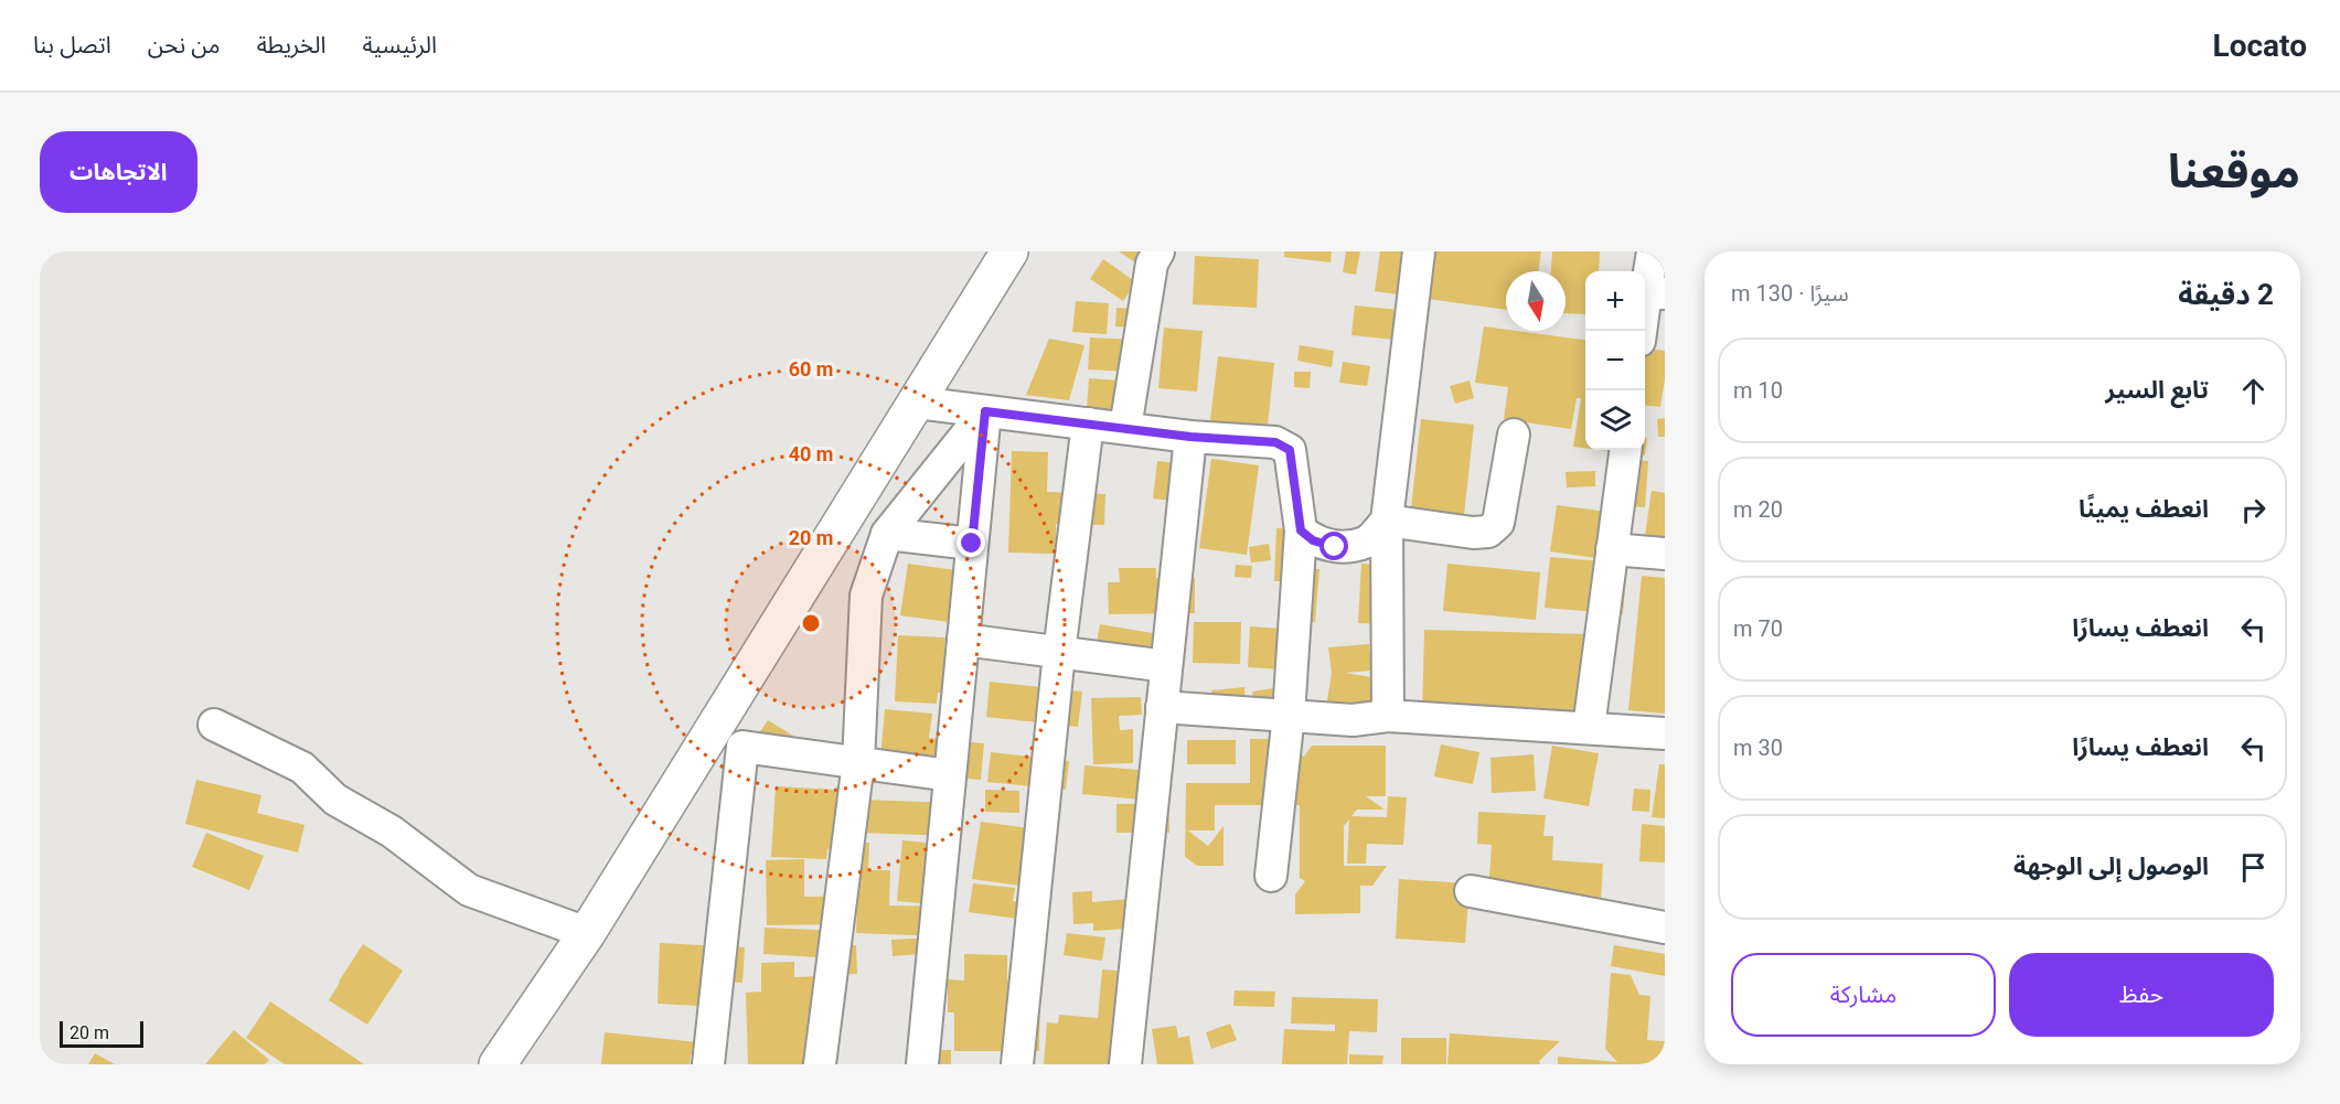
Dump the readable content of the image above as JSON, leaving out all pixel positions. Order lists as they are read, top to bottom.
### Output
{
  "scale_bar": "20 m",
  "north": "bottom",
  "page": {
    "header": "Locato",
    "nav": [
      "الرئيسية",
      "الخريطة",
      "من نحن",
      "اتصل بنا"
    ],
    "title": "موقعنا",
    "buttons": [
      "الاتجاهات",
      ["حفظ", "مشاركة"]
    ],
    "heading": ["2 دقيقة", "سيرًا · 130 m"],
    "map_buttons": ["+", "−"],
    "list": [
      ["تابع السير", "10 m"],
      ["انعطف يمينًا", "20 m"],
      ["انعطف يسارًا", "70 m"],
      ["انعطف يسارًا", "30 m"],
      "الوصول إلى الوجهة"
    ],
    "scale": "20 m"
  },
  "rings": ["60 m", "40 m", "20 m"]
}
